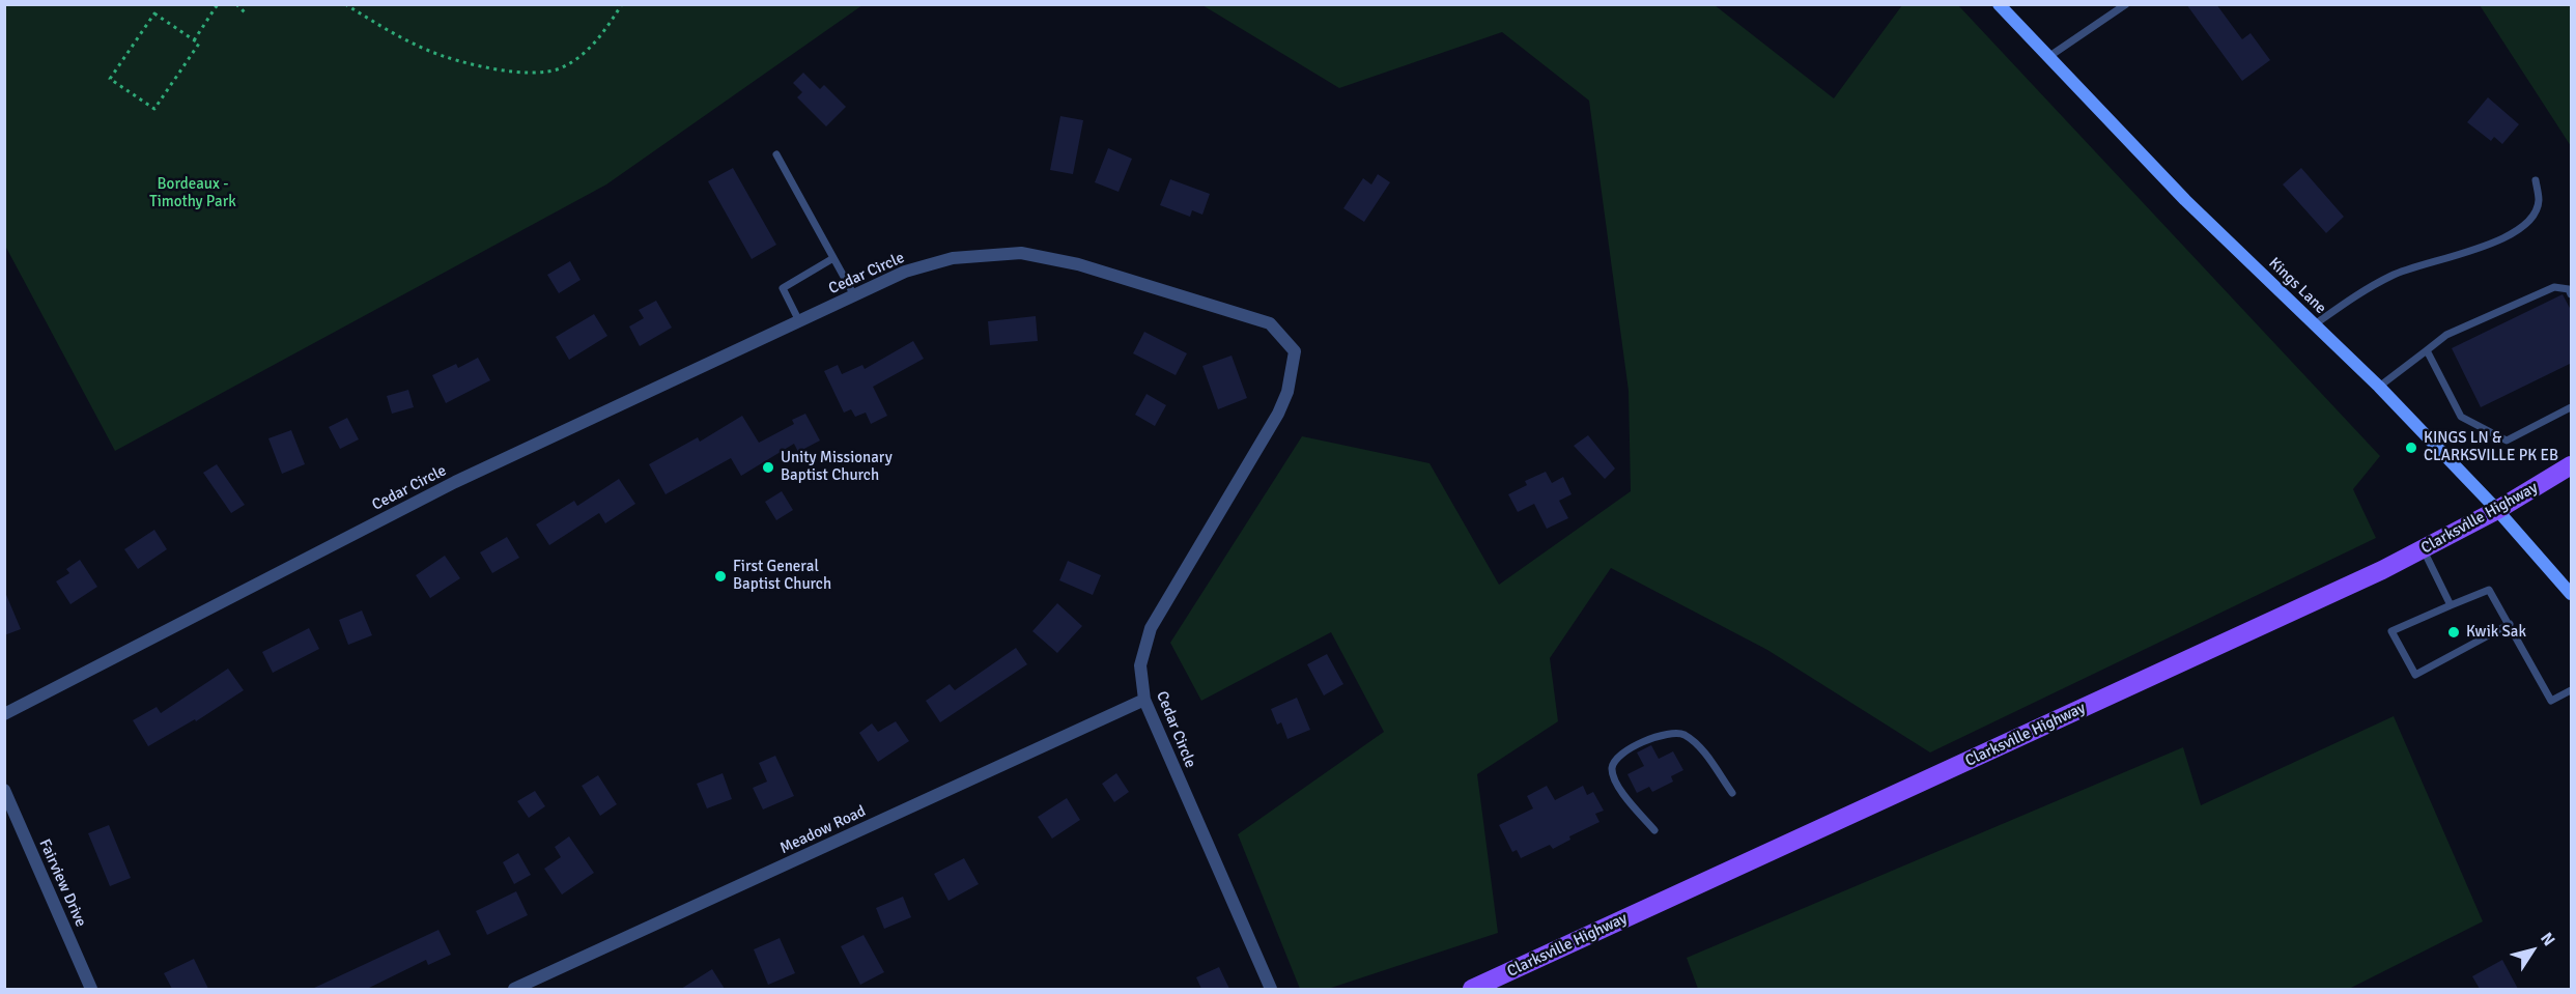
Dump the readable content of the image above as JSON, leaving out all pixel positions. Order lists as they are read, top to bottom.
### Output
{
  "streets": {
    "main road": ["Clarksville Highway"],
    "street": [
      "Cedar Circle",
      "Kings Lane",
      "Meadow Road",
      "Fairview Drive"
    ]
  },
  "crossings": [
    ["Cedar Circle", "Meadow Road"],
    ["Kings Lane", "Clarksville Highway"]
  ],
  "parks": ["Bordeaux - Timothy Park"],
  "places": [
    "KINGS LN & CLARKSVILLE PK EB",
    "Unity Missionary Baptist Church",
    "First General Baptist Church",
    "Kwik Sak"
  ],
  "north": "top right"
}
